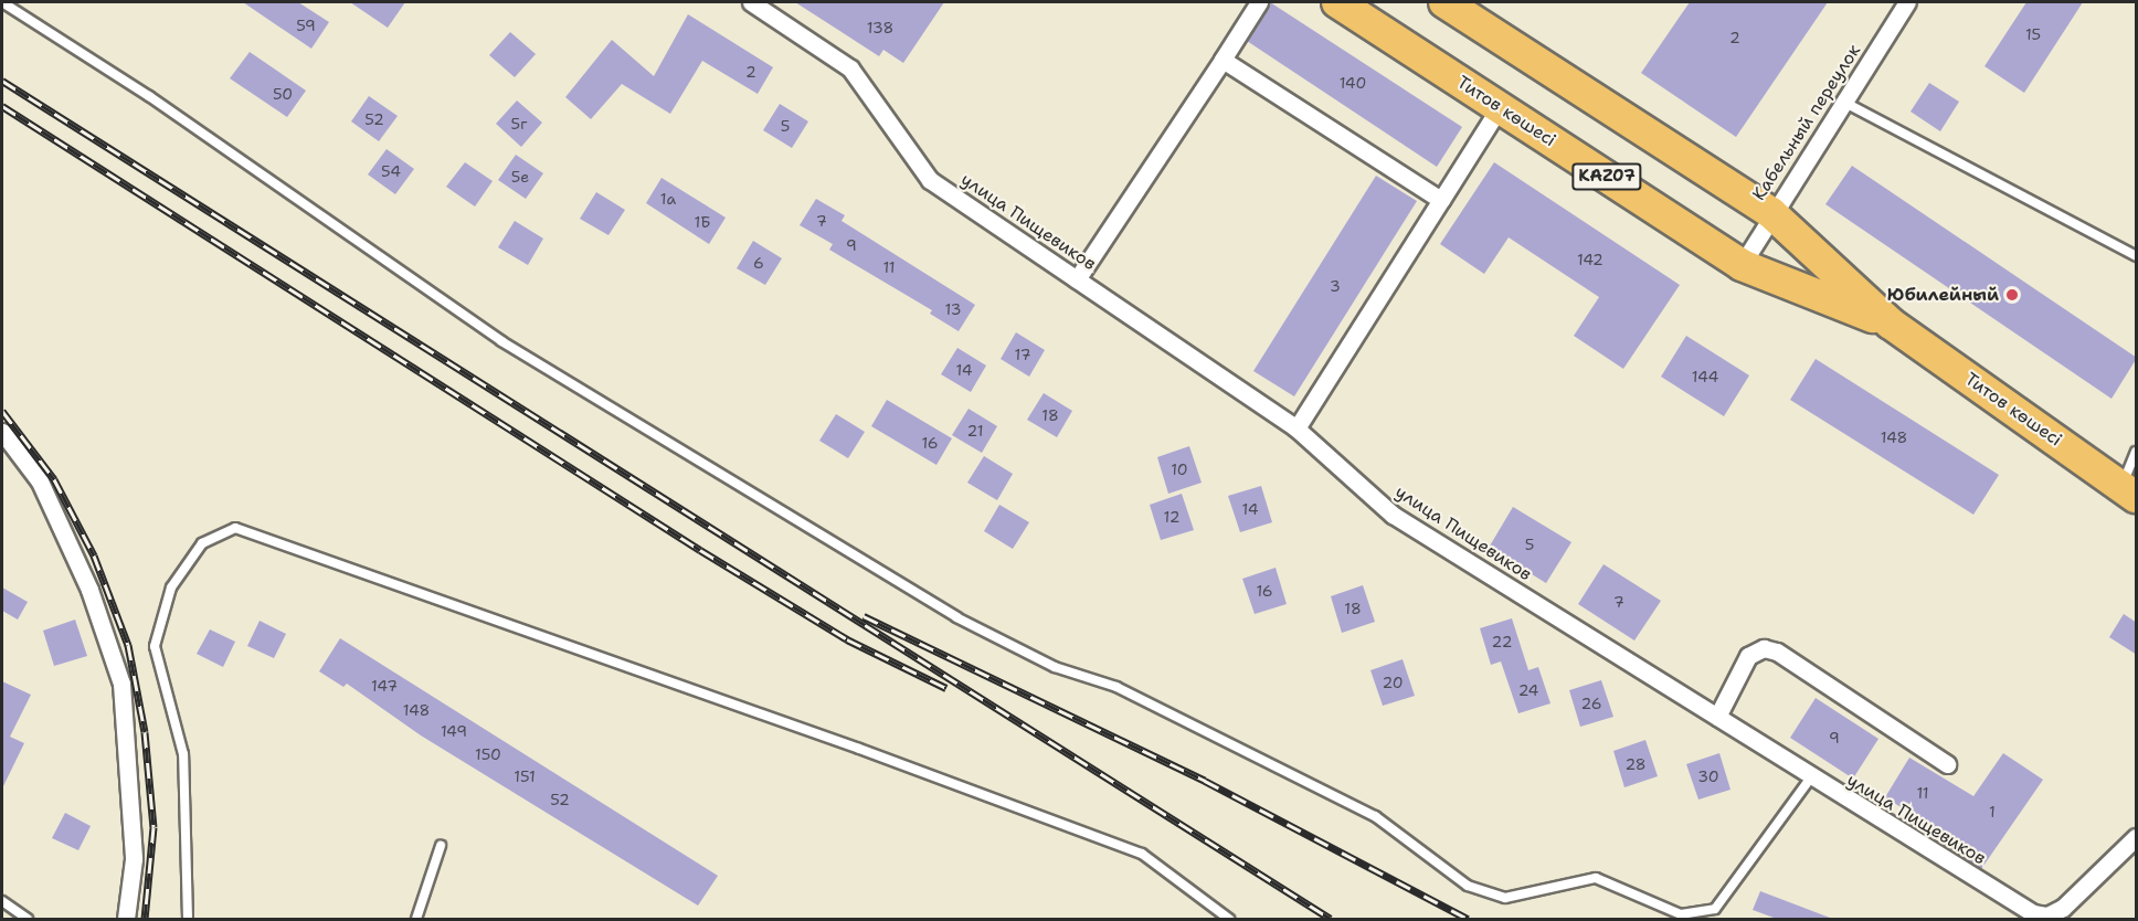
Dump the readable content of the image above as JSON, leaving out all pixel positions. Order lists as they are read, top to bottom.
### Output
{
  "streets": {
    "highway": ["Титов көшесі", "KAZ07"],
    "street": ["Кабельный переулок", "улица Пищевиков"]
  },
  "crossings": [
    ["Титов көшесі", "Кабельный переулок"]
  ],
  "places": ["Юбилейный"],
  "house_numbers": [
    "59",
    "138",
    "15",
    "2",
    "2",
    "140",
    "50",
    "52",
    "5г",
    "5",
    "54",
    "5е",
    "1а",
    "7",
    "1Б",
    "9",
    "142",
    "6",
    "11",
    "3",
    "13",
    "17",
    "14",
    "144",
    "18",
    "21",
    "148",
    "16",
    "10",
    "14",
    "12",
    "5",
    "16",
    "7",
    "18",
    "22",
    "20",
    "147",
    "24",
    "26",
    "148",
    "149",
    "9",
    "150",
    "28",
    "151",
    "30",
    "11",
    "52",
    "1"
  ]
}
